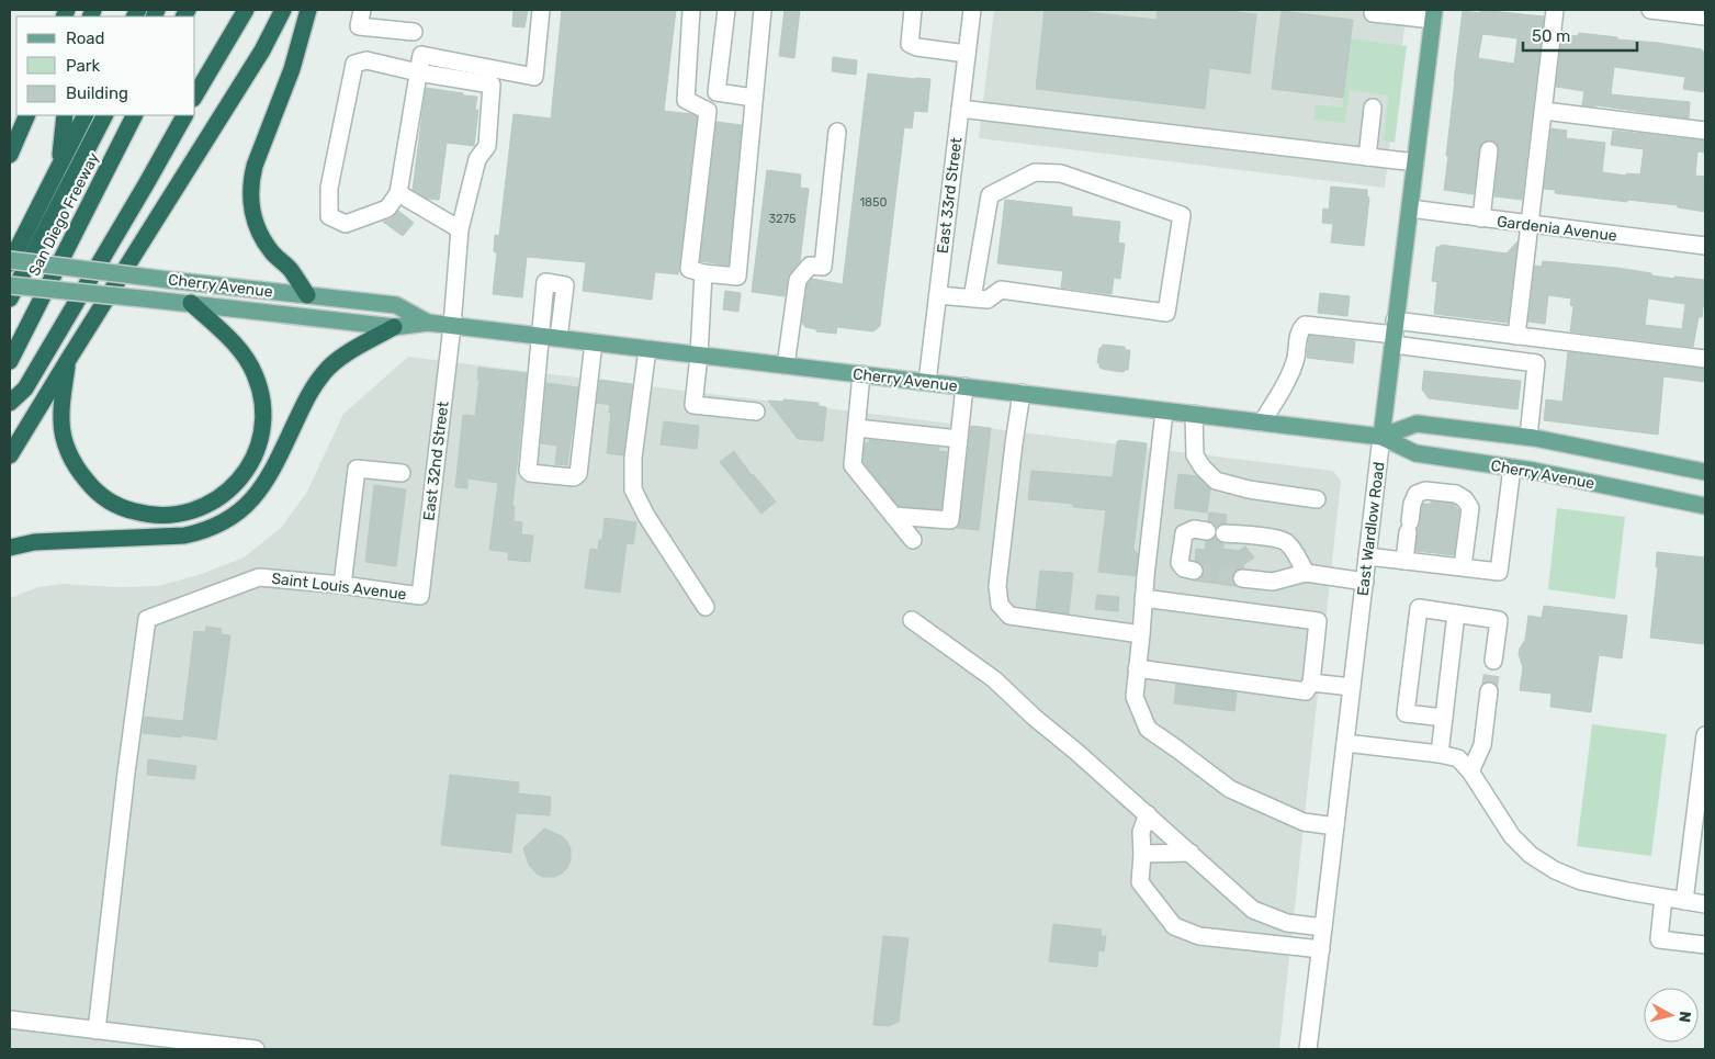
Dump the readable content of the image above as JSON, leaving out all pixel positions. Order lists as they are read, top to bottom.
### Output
{
  "streets": {
    "highway": ["San Diego Freeway"],
    "main road": ["Cherry Avenue", "East Wardlow Road"],
    "street": [
      "East 33rd Street",
      "Gardenia Avenue",
      "East 32nd Street",
      "Saint Louis Avenue"
    ]
  },
  "crossings": [
    ["East 33rd Street", "Cherry Avenue"],
    ["San Diego Freeway", "Cherry Avenue"],
    ["Gardenia Avenue", "East Wardlow Road"],
    ["Cherry Avenue", "East 32nd Street"],
    ["Cherry Avenue", "East Wardlow Road"],
    ["East 32nd Street", "Saint Louis Avenue"]
  ],
  "house_numbers": ["1850", "3275"],
  "legend": ["Road", "Park", "Building"],
  "scale_bar": "50 m",
  "north": "right"
}
